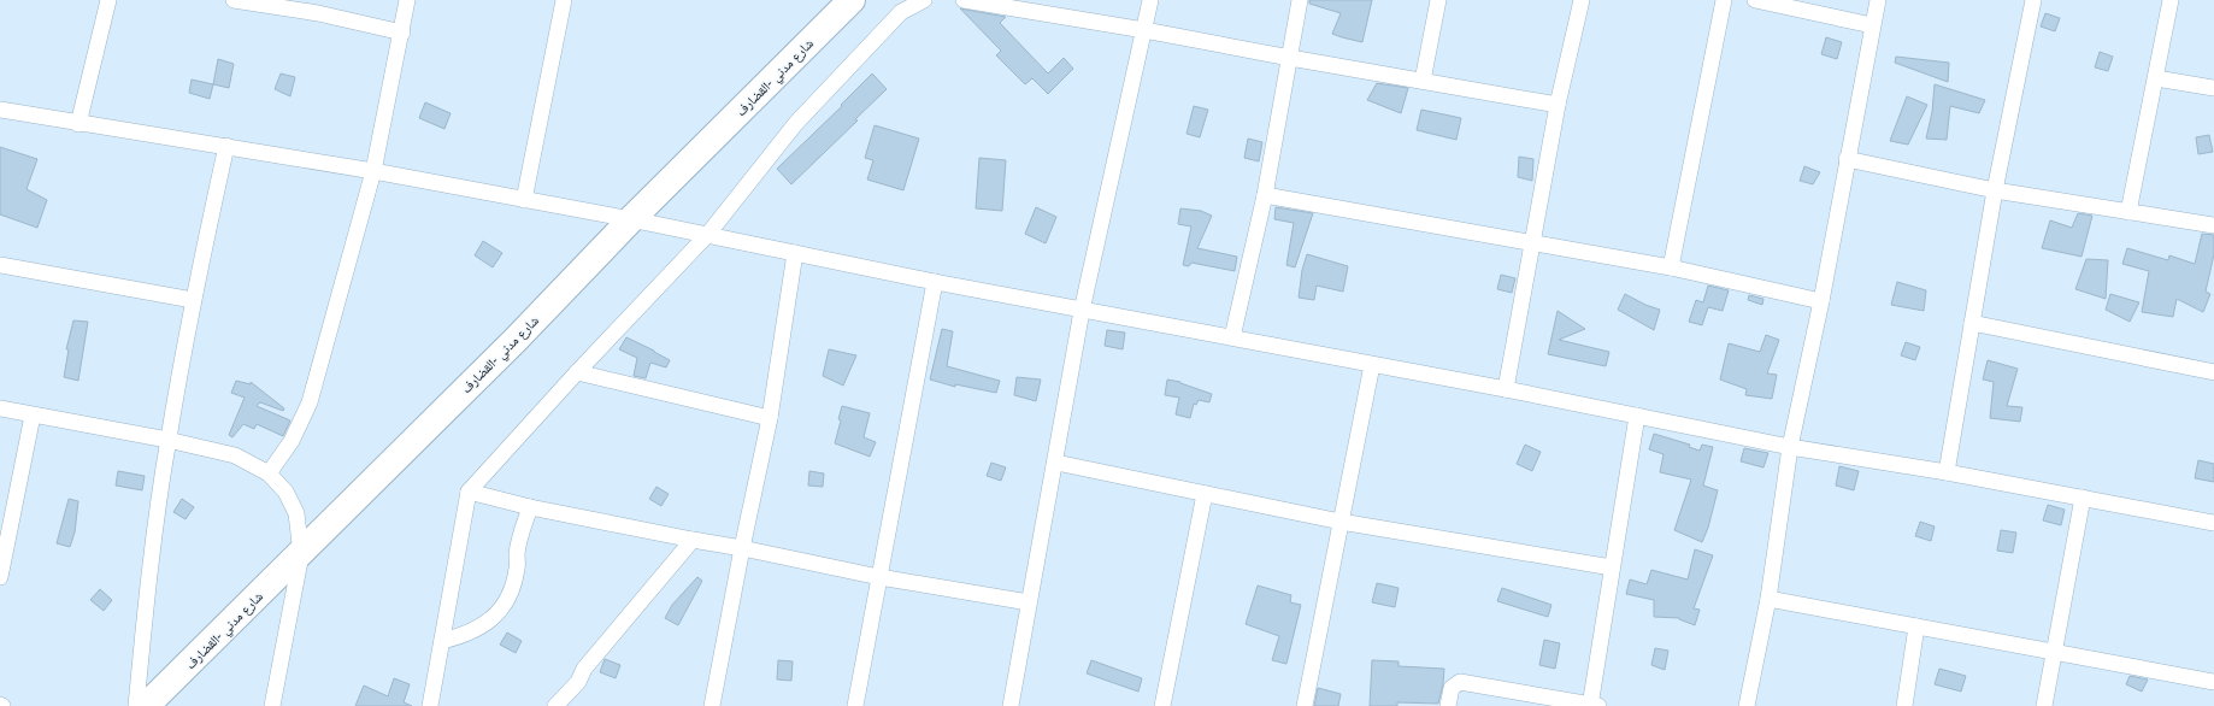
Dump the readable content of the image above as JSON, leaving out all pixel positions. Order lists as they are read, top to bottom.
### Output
{
  "streets": {
    "highway": ["شارع مدني -القضارف"]
  }
}
